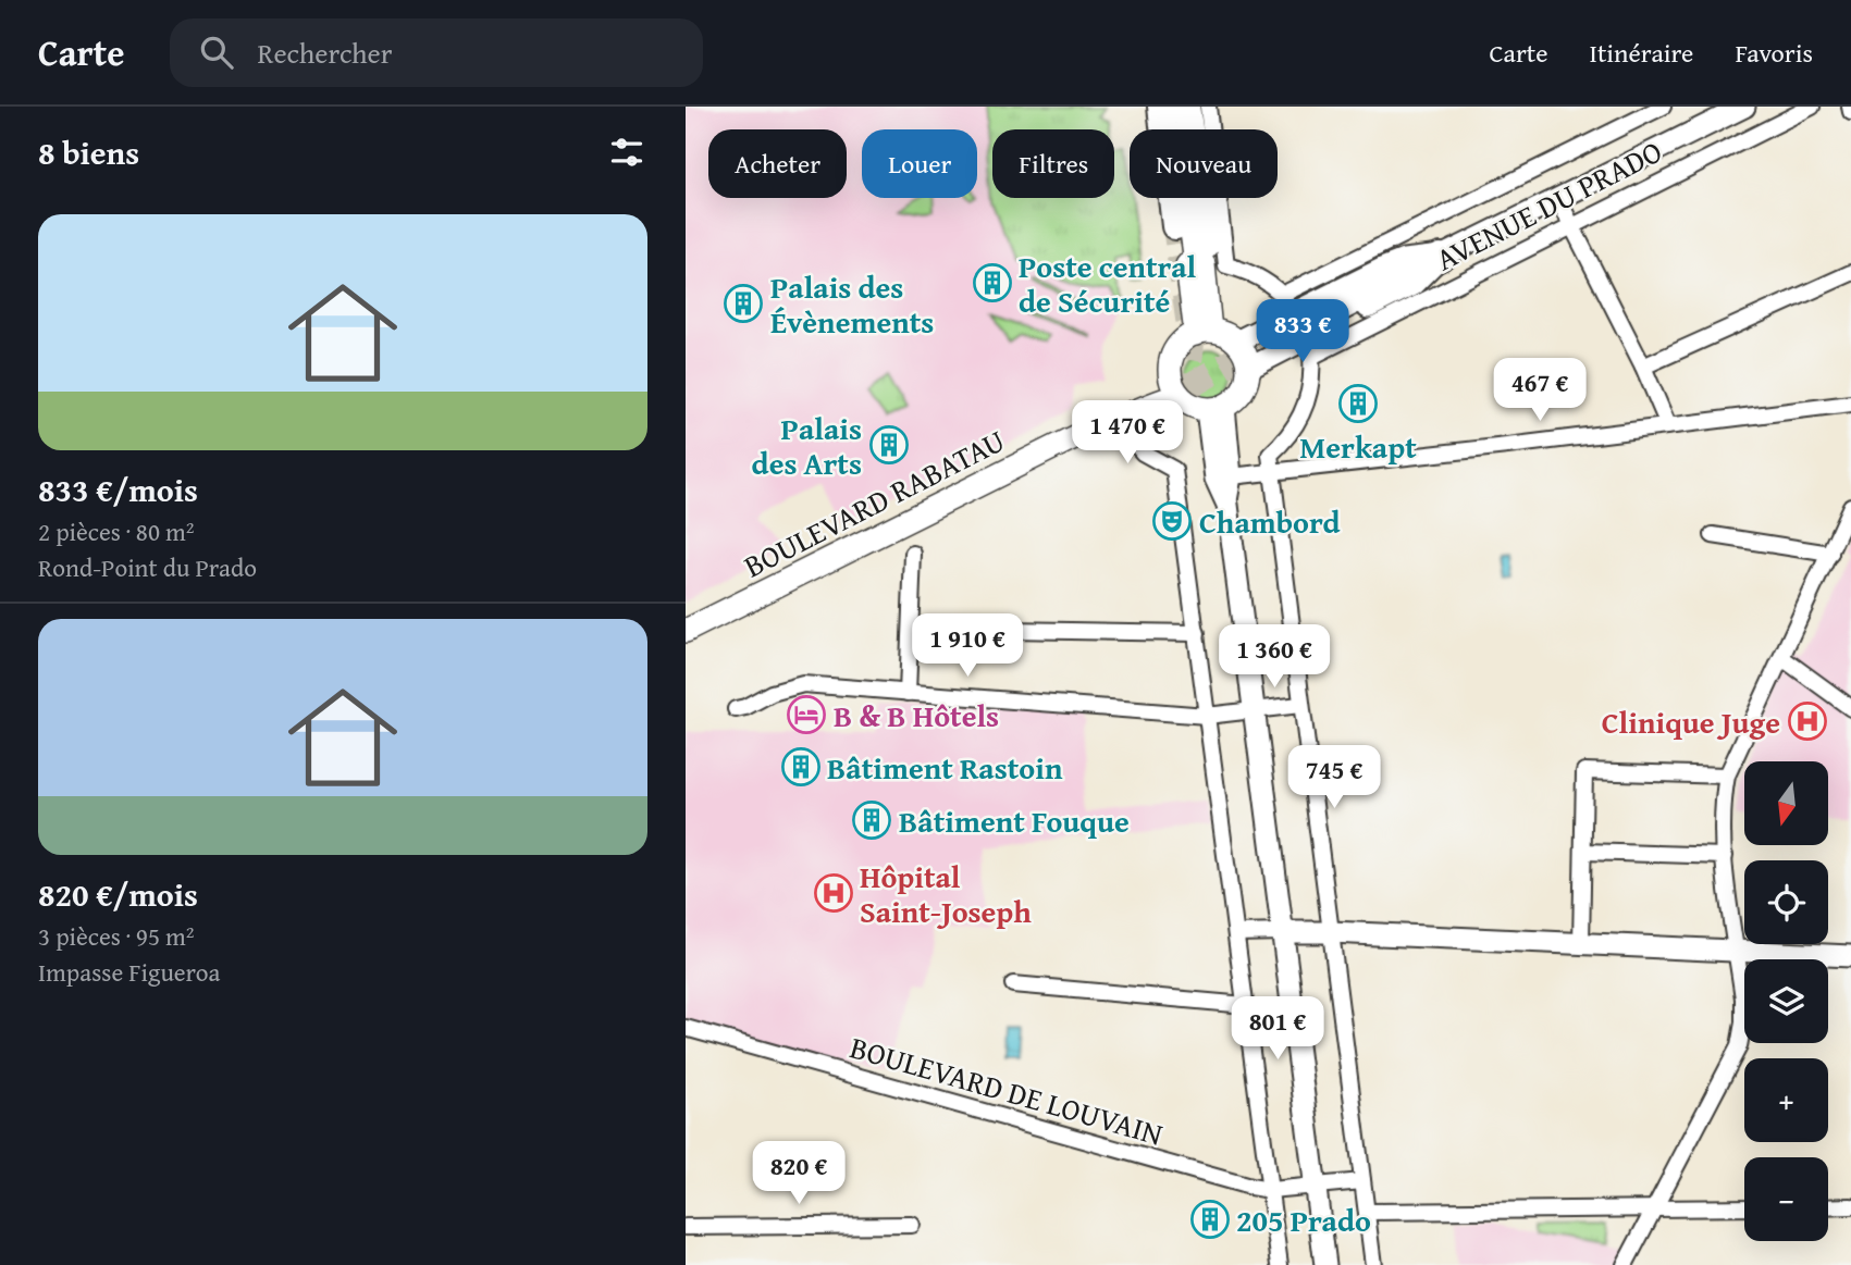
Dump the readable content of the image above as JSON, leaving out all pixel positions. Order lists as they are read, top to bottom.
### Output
{
  "streets": {
    "main road": ["AVENUE DU PRADO", "BOULEVARD RABATAU"],
    "street": ["BOULEVARD DE LOUVAIN"]
  },
  "crossings": [
    ["AVENUE DU PRADO", "BOULEVARD RABATAU"]
  ],
  "places": {
    "building": [
      "Poste central de Sécurité",
      "Palais des Évènements",
      "Merkapt",
      "Palais des Arts",
      "Bâtiment Rastoin",
      "Bâtiment Fouque",
      "205 Prado"
    ],
    "theatre": ["Chambord"],
    "hotel": ["B & B Hôtels"],
    "hospital": ["Clinique Juge", "Hôpital Saint-Joseph"]
  },
  "north": "bottom",
  "page": {
    "header": "Carte",
    "search": "Rechercher",
    "nav": ["Carte", "Itinéraire", "Favoris"],
    "heading": "8 biens",
    "chip": [
      "Acheter",
      "Louer",
      "Filtres",
      "Nouveau"
    ],
    "list": [
      {
        "name": "833 €/mois",
        "note": "2 pièces · 80 m² · Rond-Point du Prado"
      },
      {
        "name": "820 €/mois",
        "note": "3 pièces · 95 m² · Impasse Figueroa"
      }
    ],
    "price": [
      "833 €",
      "467 €",
      "1 470 €",
      "1 910 €",
      "1 360 €",
      "745 €",
      "801 €",
      "820 €"
    ],
    "map_buttons": ["+", "−"]
  }
}
